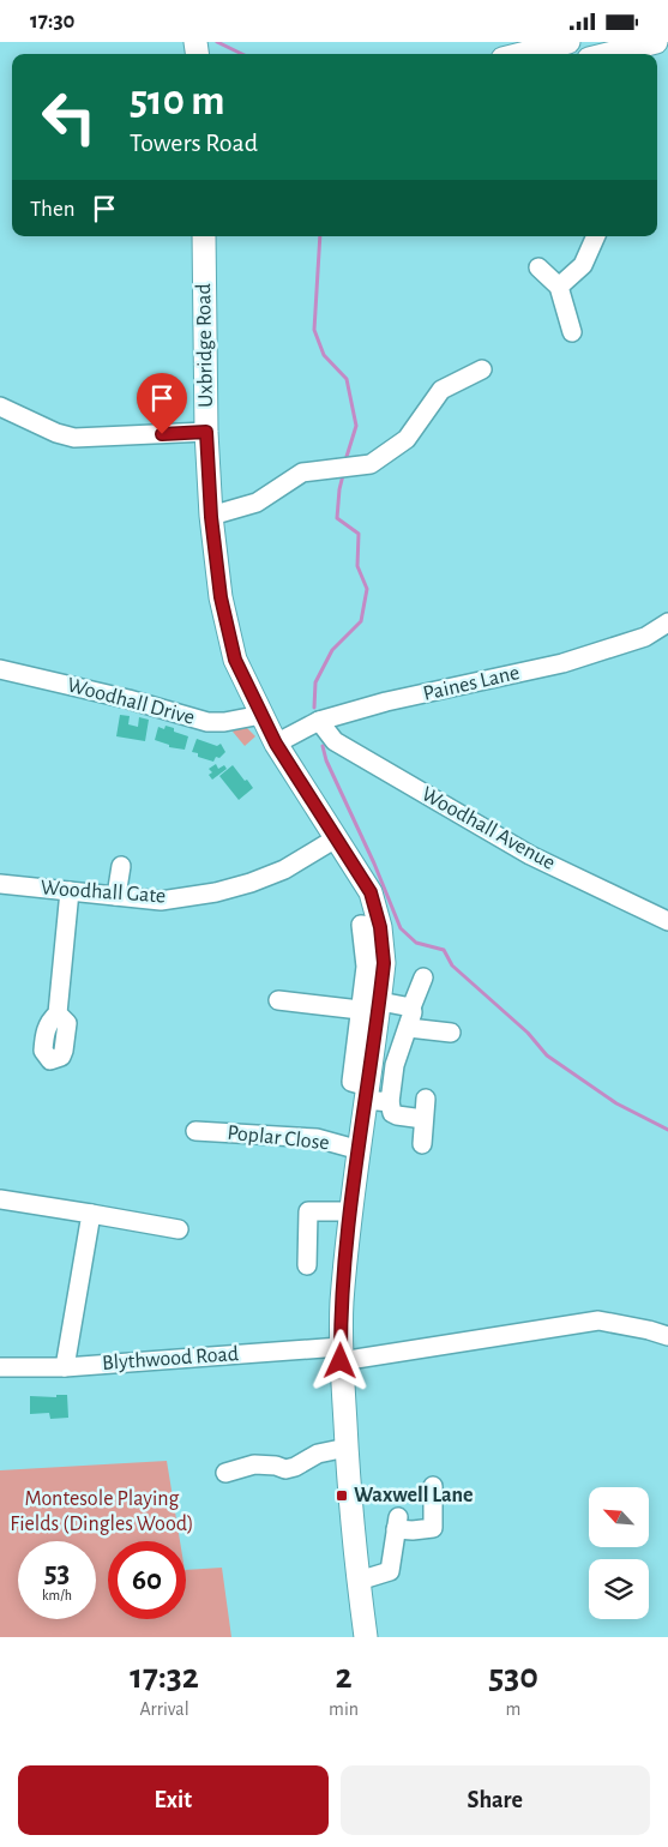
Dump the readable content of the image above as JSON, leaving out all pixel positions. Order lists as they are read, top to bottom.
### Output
{
  "streets": {
    "main road": ["Uxbridge Road"],
    "street": [
      "Paines Lane",
      "Woodhall Drive",
      "Woodhall Avenue",
      "Woodhall Gate",
      "Poplar Close",
      "Blythwood Road"
    ]
  },
  "crossings": [
    ["Uxbridge Road", "Paines Lane"],
    ["Uxbridge Road", "Woodhall Drive"],
    ["Uxbridge Road", "Woodhall Gate"],
    ["Uxbridge Road", "Poplar Close"],
    ["Uxbridge Road", "Blythwood Road"],
    ["Paines Lane", "Woodhall Avenue"]
  ],
  "parks": ["Montesole Playing Fields (Dingles Wood)"],
  "places": {
    "transit": ["Waxwell Lane"]
  },
  "north": "top left",
  "page": {
    "status": "17:30",
    "turn": ["510 m", "Towers Road"],
    "then": "Then",
    "speed": "53 km/h",
    "limit": "60",
    "eta": [
      "17:32",
      "Arrival",
      "2",
      "min",
      "530",
      "m"
    ],
    "buttons": ["Exit", "Share"]
  }
}
